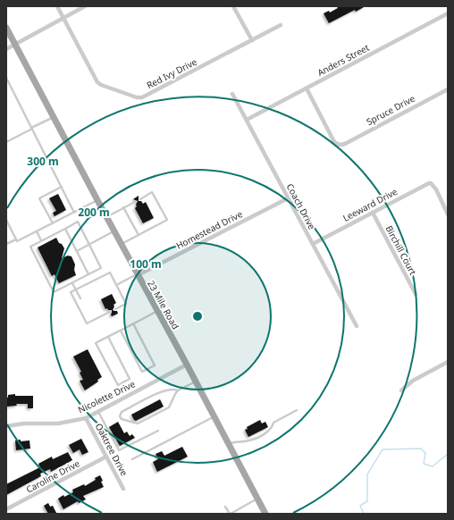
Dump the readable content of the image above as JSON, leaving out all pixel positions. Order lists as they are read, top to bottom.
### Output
{
  "streets": {
    "main road": ["23 Mile Road"],
    "street": [
      "Anders Street",
      "Red Ivy Drive",
      "Spruce Drive",
      "Leeward Drive",
      "Coach Drive",
      "Homestead Drive",
      "Birchill Court",
      "Nicolette Drive",
      "Oaktree Drive",
      "Caroline Drive"
    ]
  },
  "crossings": [
    ["Anders Street", "Spruce Drive"],
    ["Anders Street", "Coach Drive"],
    ["Leeward Drive", "Coach Drive"],
    ["Leeward Drive", "Birchill Court"],
    ["Coach Drive", "Homestead Drive"],
    ["Homestead Drive", "23 Mile Road"],
    ["23 Mile Road", "Nicolette Drive"],
    ["Nicolette Drive", "Oaktree Drive"],
    ["Oaktree Drive", "Caroline Drive"]
  ],
  "rings": ["300 m", "200 m", "100 m"]
}
